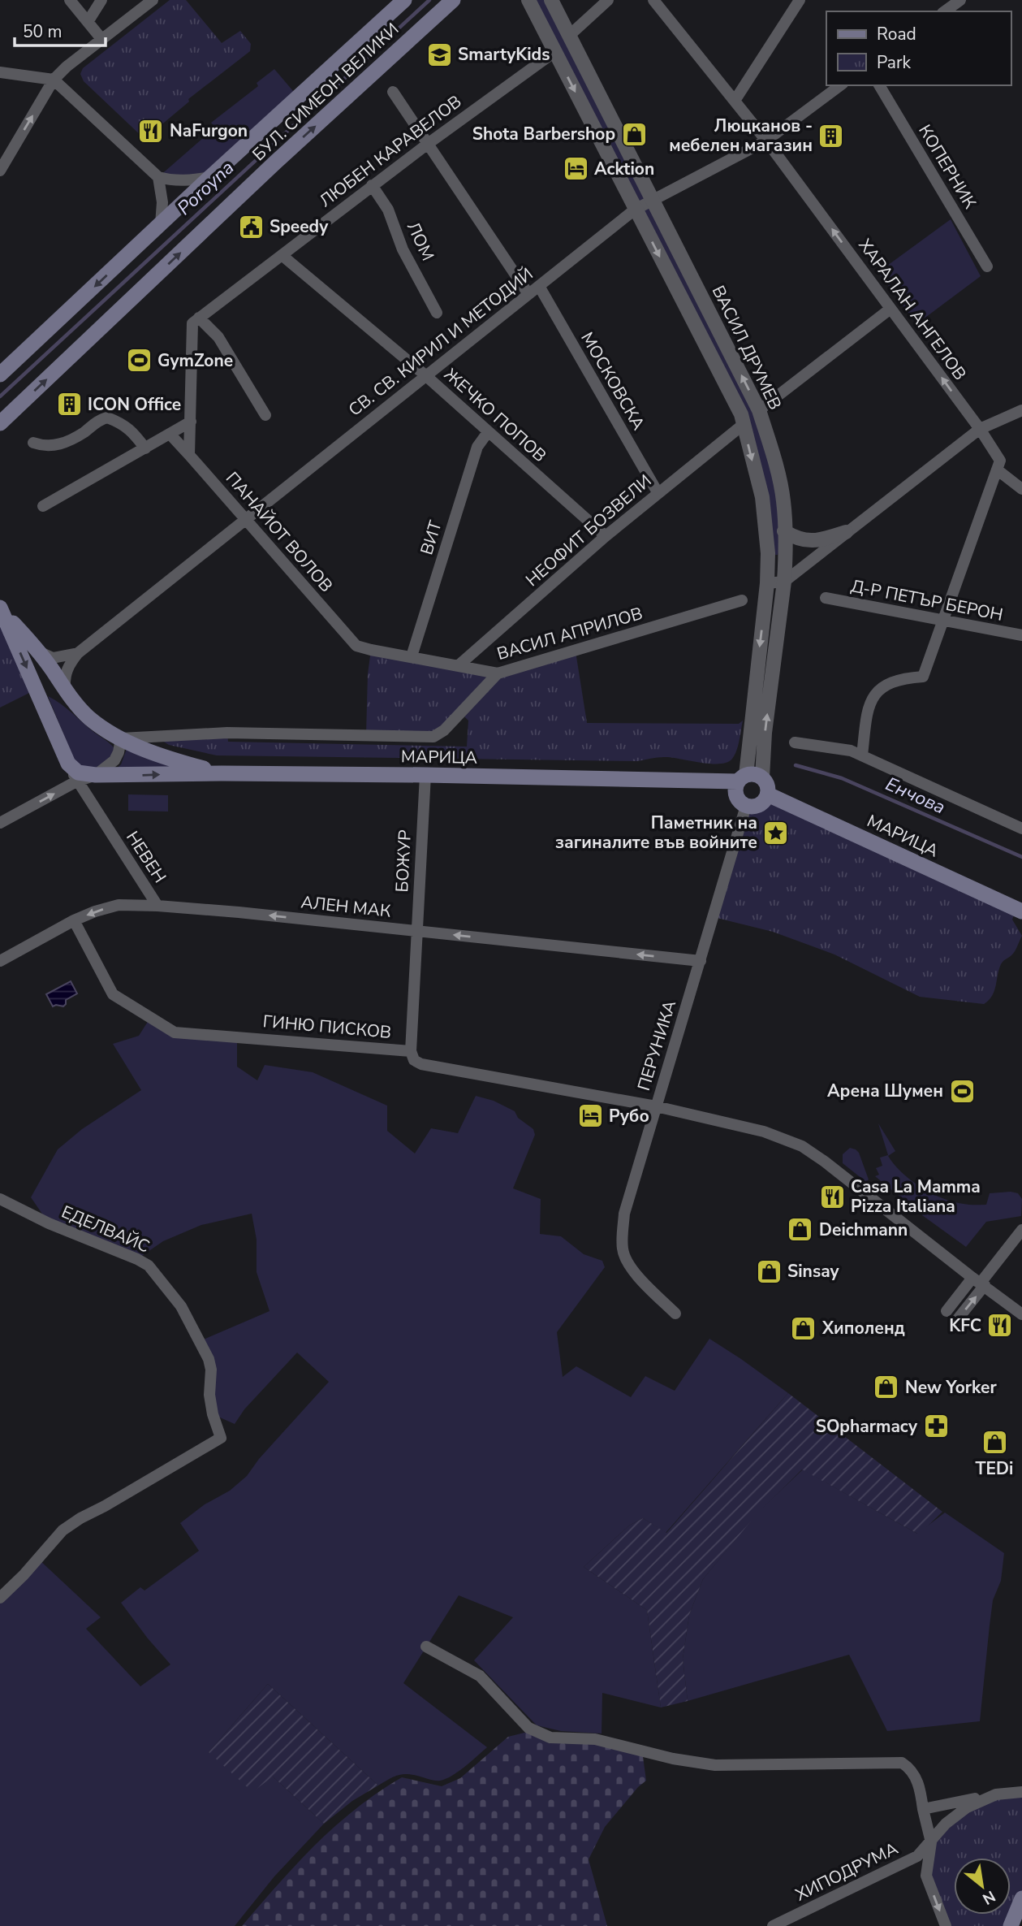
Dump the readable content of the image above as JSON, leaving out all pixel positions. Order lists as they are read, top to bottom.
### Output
{
  "streets": {
    "main road": ["БУЛ. СИМЕОН ВЕЛИКИ", "МАРИЦА"],
    "street": [
      "ЛЮБЕН КАРАВЕЛОВ",
      "КОПЕРНИК",
      "ЛОМ",
      "ХАРАЛАН АНГЕЛОВ",
      "СВ. СВ. КИРИЛ И МЕТОДИЙ",
      "ВАСИЛ ДРУМЕВ",
      "МОСКОВСКА",
      "ЖЕЧКО ПОПОВ",
      "НЕОФИТ БОЗВЕЛИ",
      "ПАНАЙОТ ВОЛОВ",
      "ВИТ",
      "Д-Р ПЕТЪР БЕРОН",
      "ВАСИЛ АПРИЛОВ",
      "НЕВЕН",
      "БОЖУР",
      "АЛЕН МАК",
      "ГИНЮ ПИСКОВ",
      "ПЕРУНИКА",
      "ЕДЕЛВАЙС",
      "ХИПОДРУМА"
    ]
  },
  "crossings": [
    ["ЛЮБЕН КАРАВЕЛОВ", "ЛОМ"],
    ["ЛЮБЕН КАРАВЕЛОВ", "ВАСИЛ ДРУМЕВ"],
    ["ЛЮБЕН КАРАВЕЛОВ", "ЖЕЧКО ПОПОВ"],
    ["ХАРАЛАН АНГЕЛОВ", "СВ. СВ. КИРИЛ И МЕТОДИЙ"],
    ["СВ. СВ. КИРИЛ И МЕТОДИЙ", "ВАСИЛ ДРУМЕВ"],
    ["СВ. СВ. КИРИЛ И МЕТОДИЙ", "МОСКОВСКА"],
    ["СВ. СВ. КИРИЛ И МЕТОДИЙ", "ЖЕЧКО ПОПОВ"],
    ["СВ. СВ. КИРИЛ И МЕТОДИЙ", "ПАНАЙОТ ВОЛОВ"],
    ["ВАСИЛ ДРУМЕВ", "НЕОФИТ БОЗВЕЛИ"],
    ["ВАСИЛ ДРУМЕВ", "МАРИЦА"],
    ["ВАСИЛ ДРУМЕВ", "ПЕРУНИКА"],
    ["МОСКОВСКА", "НЕОФИТ БОЗВЕЛИ"],
    ["ЖЕЧКО ПОПОВ", "НЕОФИТ БОЗВЕЛИ"],
    ["ЖЕЧКО ПОПОВ", "ВИТ"],
    ["НЕОФИТ БОЗВЕЛИ", "ВАСИЛ АПРИЛОВ"],
    ["ПАНАЙОТ ВОЛОВ", "ВАСИЛ АПРИЛОВ"],
    ["ВИТ", "ВАСИЛ АПРИЛОВ"],
    ["ВАСИЛ АПРИЛОВ", "МАРИЦА"],
    ["МАРИЦА", "НЕВЕН"],
    ["МАРИЦА", "БОЖУР"],
    ["МАРИЦА", "ПЕРУНИКА"],
    ["НЕВЕН", "АЛЕН МАК"],
    ["БОЖУР", "АЛЕН МАК"],
    ["БОЖУР", "ГИНЮ ПИСКОВ"],
    ["АЛЕН МАК", "ГИНЮ ПИСКОВ"],
    ["АЛЕН МАК", "ПЕРУНИКА"],
    ["ГИНЮ ПИСКОВ", "ПЕРУНИКА"]
  ],
  "one_way": ["ХАРАЛАН АНГЕЛОВ", "АЛЕН МАК"],
  "water": ["Poroyna", "Енчова"],
  "places": {
    "school or university": ["SmartyKids"],
    "restaurant": ["NaFurgon", "Casa La Mamma Pizza Italiana", "KFC"],
    "shop": [
      "Shota Barbershop",
      "Deichmann",
      "Sinsay",
      "Хиполенд",
      "New Yorker",
      "TEDi"
    ],
    "building": ["Люцканов - мебелен магазин", "ICON Office"],
    "hotel": ["Acktion", "Рубо"],
    "public building": ["Speedy"],
    "sports": ["GymZone", "Арена Шумен"],
    "place": ["Паметник на загиналите във войните"],
    "pharmacy": ["SOpharmacy"]
  },
  "legend": ["Road", "Park"],
  "scale_bar": "50 m",
  "north": "bottom right"
}
